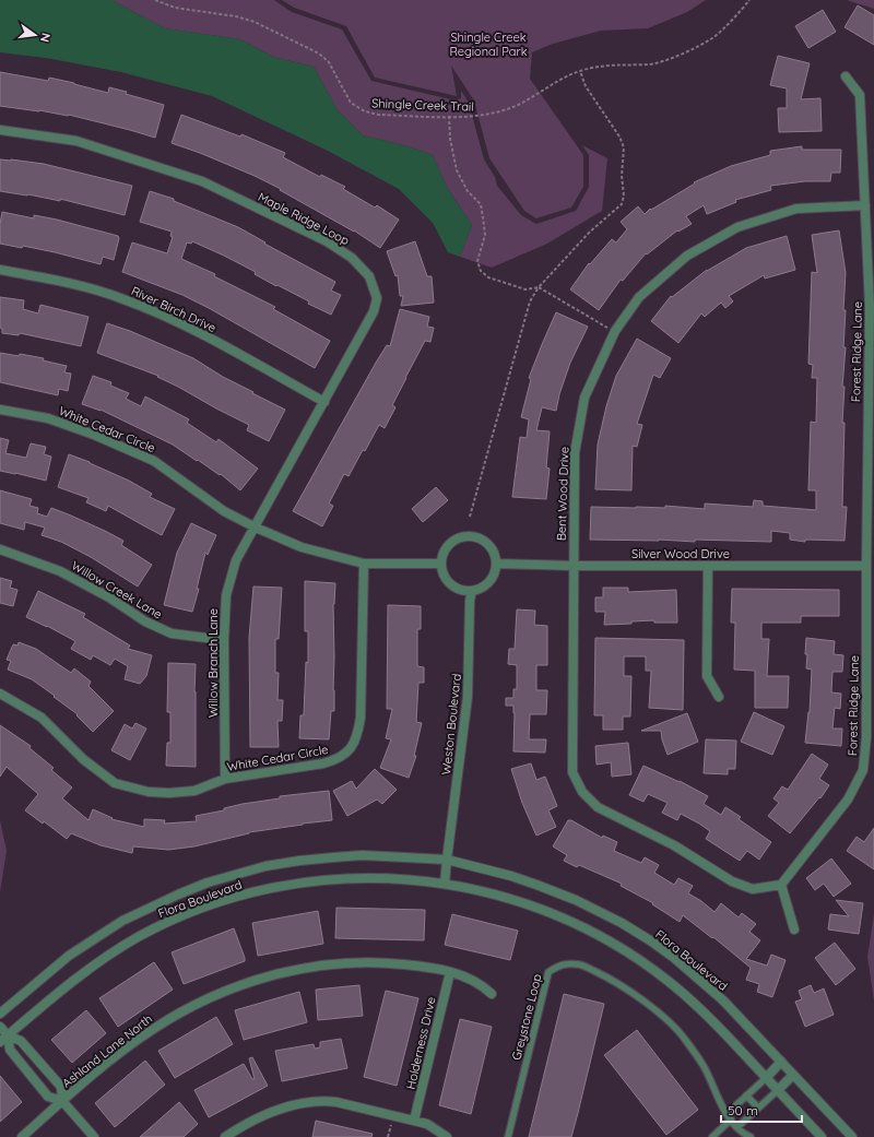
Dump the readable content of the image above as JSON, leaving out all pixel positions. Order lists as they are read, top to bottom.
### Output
{
  "streets": {
    "street": [
      "Maple Ridge Loop",
      "River Birch Drive",
      "Forest Ridge Lane",
      "White Cedar Circle",
      "Bent Wood Drive",
      "Silver Wood Drive",
      "Willow Creek Lane",
      "Willow Branch Lane",
      "Weston Boulevard",
      "Flora Boulevard",
      "Holderness Drive",
      "Ashland Lane North"
    ],
    "lane": ["Greystone Loop"],
    "path": ["Shingle Creek Trail"]
  },
  "crossings": [
    ["Maple Ridge Loop", "River Birch Drive"],
    ["Maple Ridge Loop", "White Cedar Circle"],
    ["Maple Ridge Loop", "Willow Branch Lane"],
    ["Forest Ridge Lane", "Bent Wood Drive"],
    ["Forest Ridge Lane", "Silver Wood Drive"],
    ["White Cedar Circle", "Silver Wood Drive"],
    ["White Cedar Circle", "Willow Branch Lane"],
    ["White Cedar Circle", "Weston Boulevard"],
    ["Bent Wood Drive", "Silver Wood Drive"],
    ["Silver Wood Drive", "Weston Boulevard"],
    ["Willow Creek Lane", "Willow Branch Lane"],
    ["Weston Boulevard", "Flora Boulevard"],
    ["Holderness Drive", "Ashland Lane North"]
  ],
  "parks": ["Shingle Creek Regional Park"],
  "scale_bar": "50 m",
  "north": "right"
}
